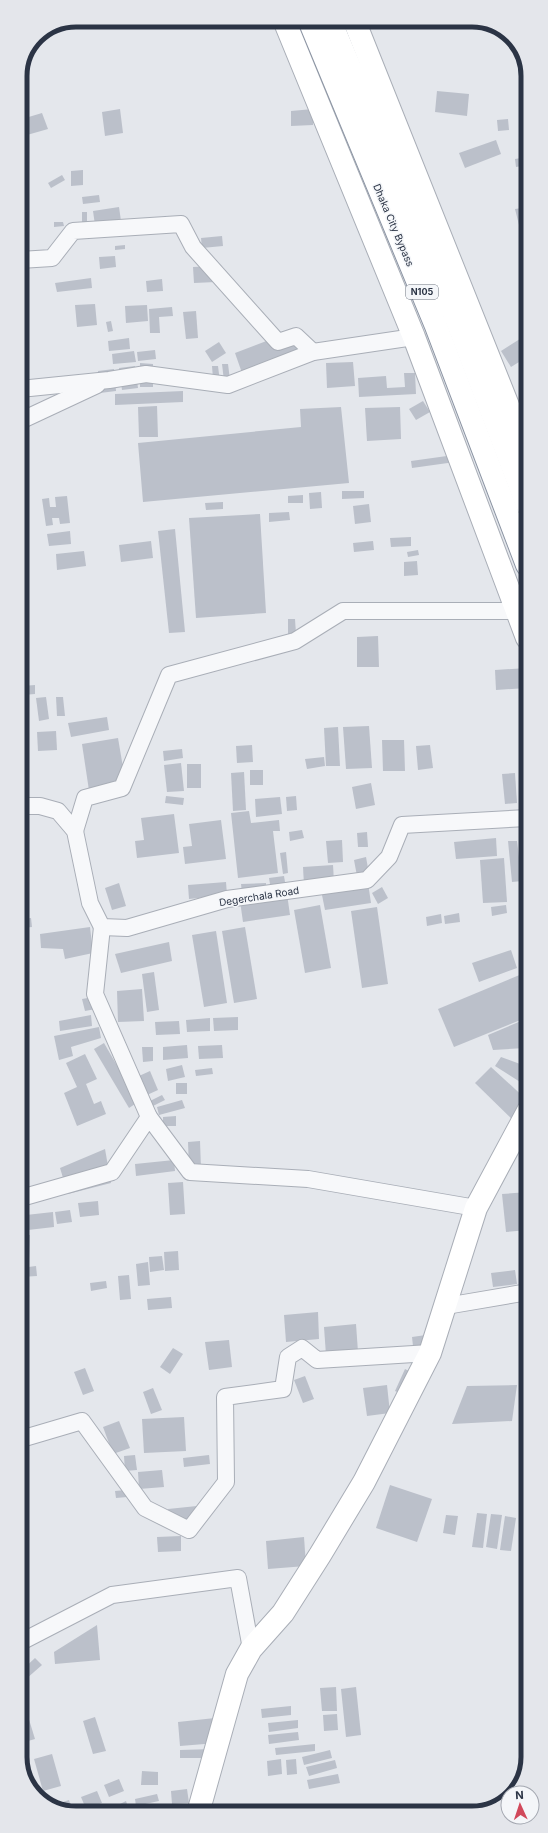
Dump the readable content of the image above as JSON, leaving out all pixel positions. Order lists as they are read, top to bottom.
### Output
{
  "streets": {
    "main road": ["Dhaka City Bypass", "N105"],
    "street": ["Degerchala Road"]
  },
  "north": "top"
}
